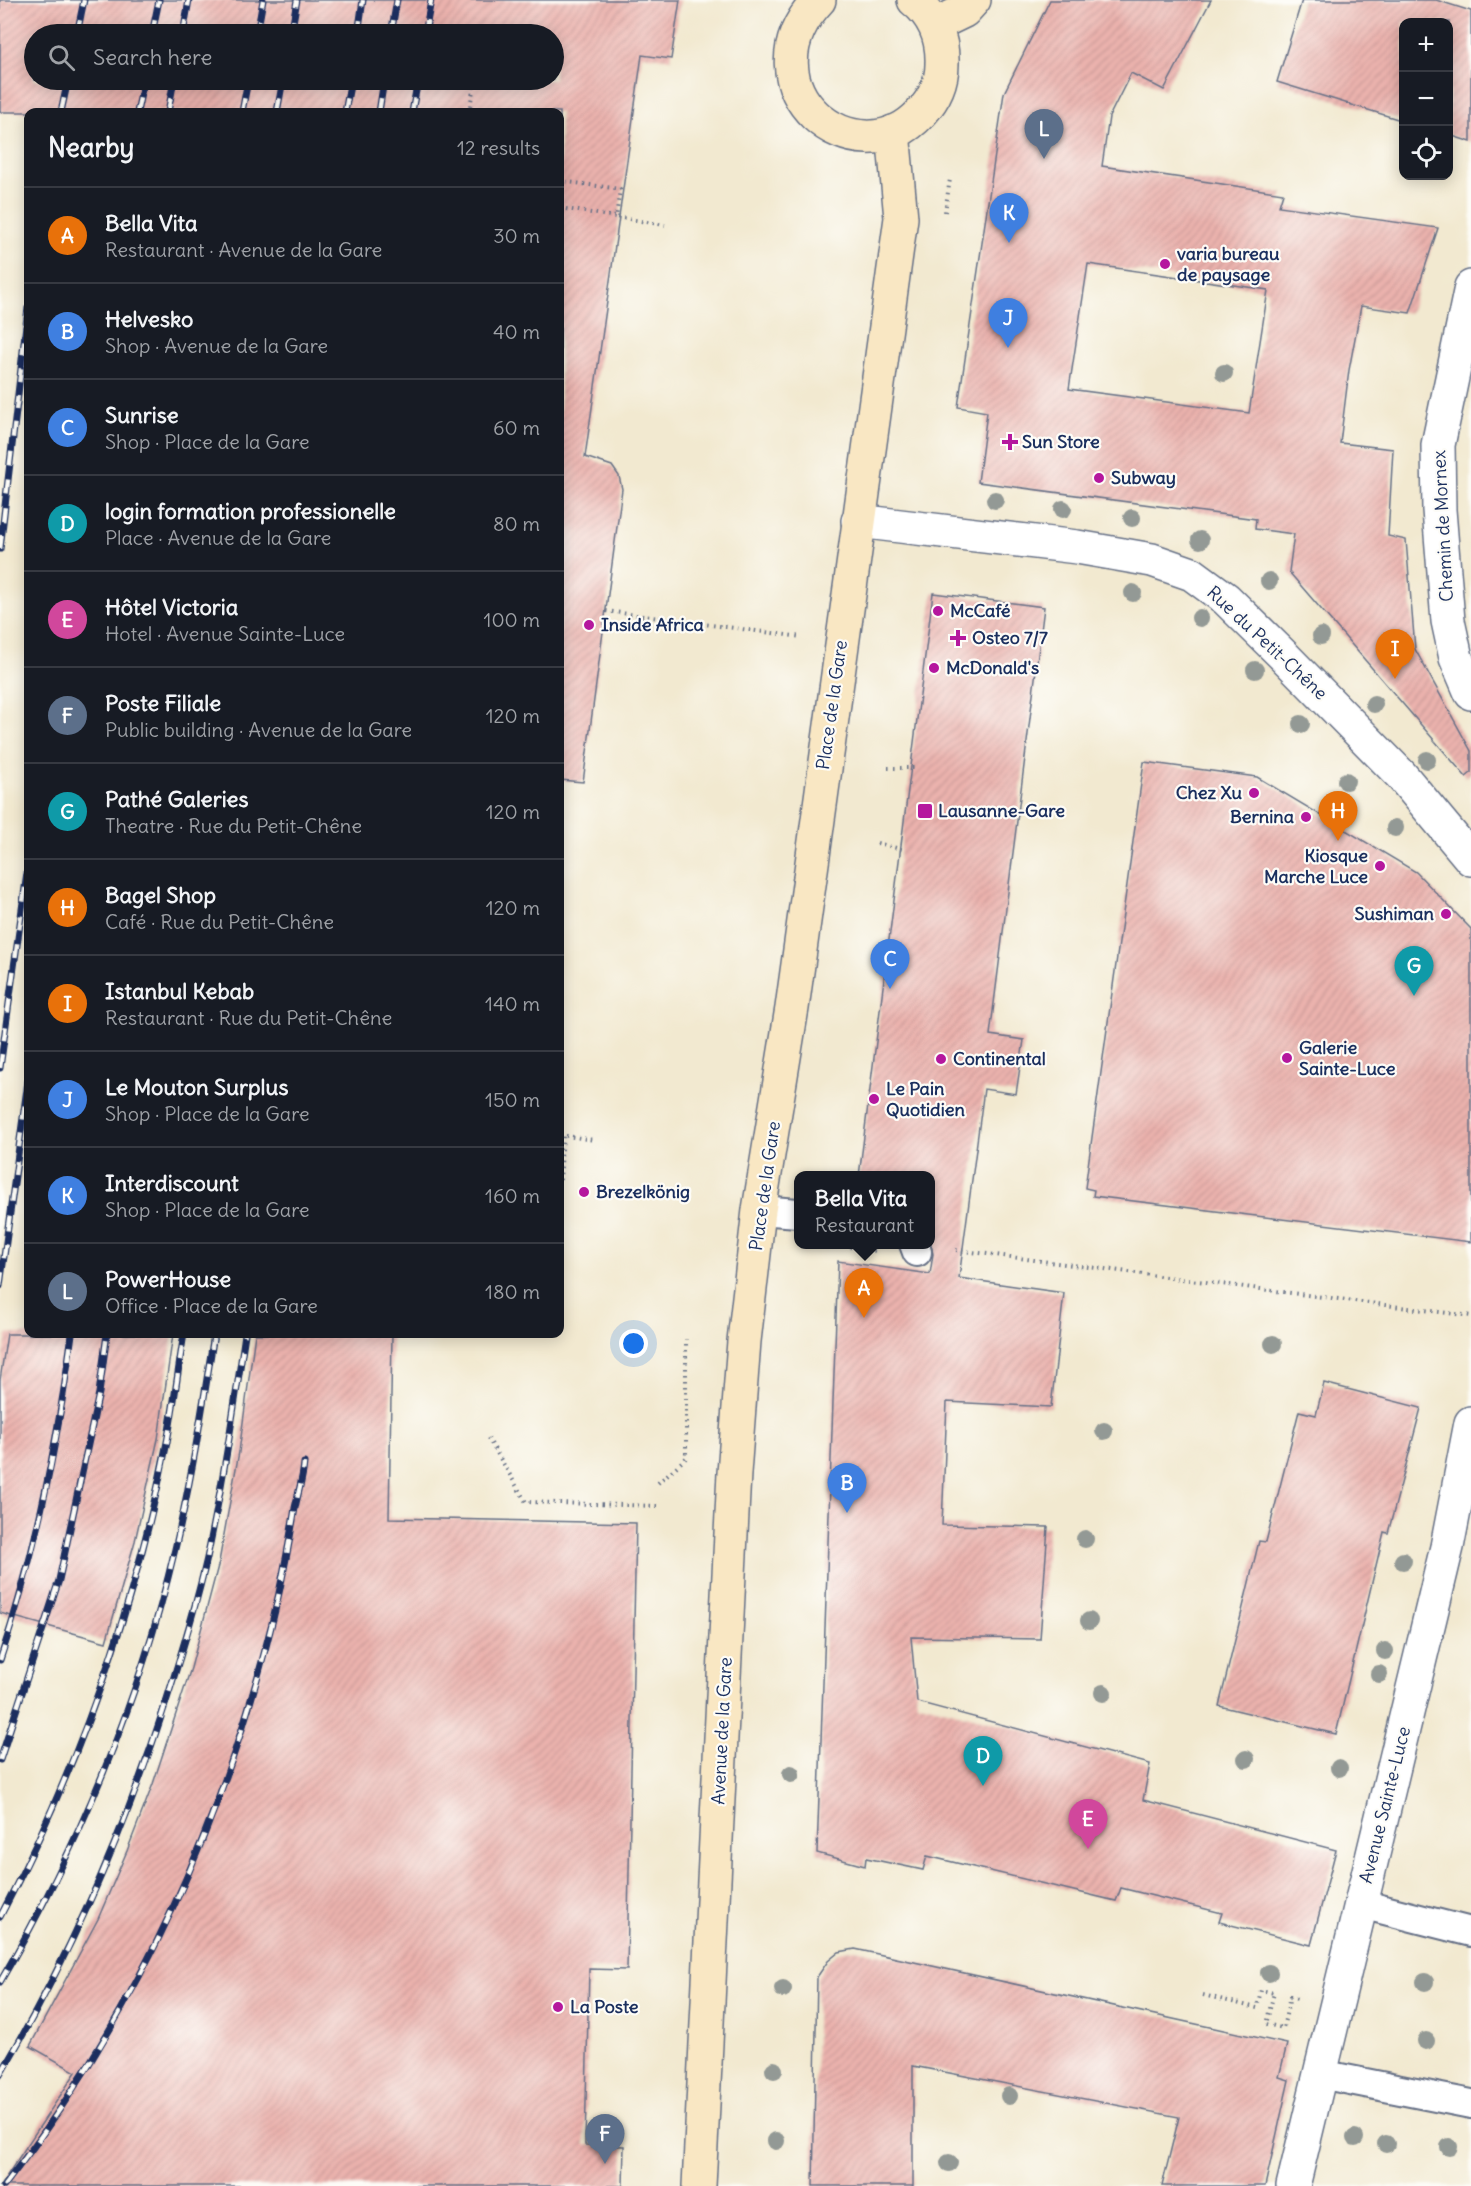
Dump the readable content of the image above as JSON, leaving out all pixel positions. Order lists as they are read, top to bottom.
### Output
{
  "streets": {
    "main road": ["Place de la Gare", "Avenue de la Gare"],
    "street": ["Chemin de Mornex", "Rue du Petit-Chêne", "Avenue Sainte-Luce"]
  },
  "crossings": [
    ["Rue du Petit-Chêne", "Place de la Gare"],
    ["Place de la Gare", "Avenue de la Gare"]
  ],
  "places": {
    "other": [
      "varia bureau de paysage",
      "Subway",
      "McCafé",
      "Inside Africa",
      "McDonald's",
      "Chez Xu",
      "Bernina",
      "Kiosque Marche Luce",
      "Sushiman",
      "Galerie Sainte-Luce",
      "Continental",
      "Le Pain Quotidien",
      "Brezelkönig",
      "La Poste"
    ],
    "health": ["Sun Store", "Osteo 7/7"],
    "transit": ["Lausanne-Gare"]
  },
  "page": {
    "map_buttons": ["+", "−"],
    "search": "Search here",
    "heading": ["Nearby", "12 results"],
    "pins": [
      "L",
      "K",
      "J",
      "I",
      "H",
      "C",
      "G",
      "A",
      "B",
      "D",
      "E",
      "F"
    ],
    "list": [
      {
        "mark": "A",
        "name": "Bella Vita",
        "note": "Restaurant · Avenue de la Gare",
        "value": "30 m"
      },
      {
        "mark": "B",
        "name": "Helvesko",
        "note": "Shop · Avenue de la Gare",
        "value": "40 m"
      },
      {
        "mark": "C",
        "name": "Sunrise",
        "note": "Shop · Place de la Gare",
        "value": "60 m"
      },
      {
        "mark": "D",
        "name": "login formation professionelle",
        "note": "Place · Avenue de la Gare",
        "value": "80 m"
      },
      {
        "mark": "E",
        "name": "Hôtel Victoria",
        "note": "Hotel · Avenue Sainte-Luce",
        "value": "100 m"
      },
      {
        "mark": "F",
        "name": "Poste Filiale",
        "note": "Public building · Avenue de la Gare",
        "value": "120 m"
      },
      {
        "mark": "G",
        "name": "Pathé Galeries",
        "note": "Theatre · Rue du Petit-Chêne",
        "value": "120 m"
      },
      {
        "mark": "H",
        "name": "Bagel Shop",
        "note": "Café · Rue du Petit-Chêne",
        "value": "120 m"
      },
      {
        "mark": "I",
        "name": "Istanbul Kebab",
        "note": "Restaurant · Rue du Petit-Chêne",
        "value": "140 m"
      },
      {
        "mark": "J",
        "name": "Le Mouton Surplus",
        "note": "Shop · Place de la Gare",
        "value": "150 m"
      },
      {
        "mark": "K",
        "name": "Interdiscount",
        "note": "Shop · Place de la Gare",
        "value": "160 m"
      },
      {
        "mark": "L",
        "name": "PowerHouse",
        "note": "Office · Place de la Gare",
        "value": "180 m"
      }
    ],
    "popup": ["Bella Vita", "Restaurant"]
  }
}
